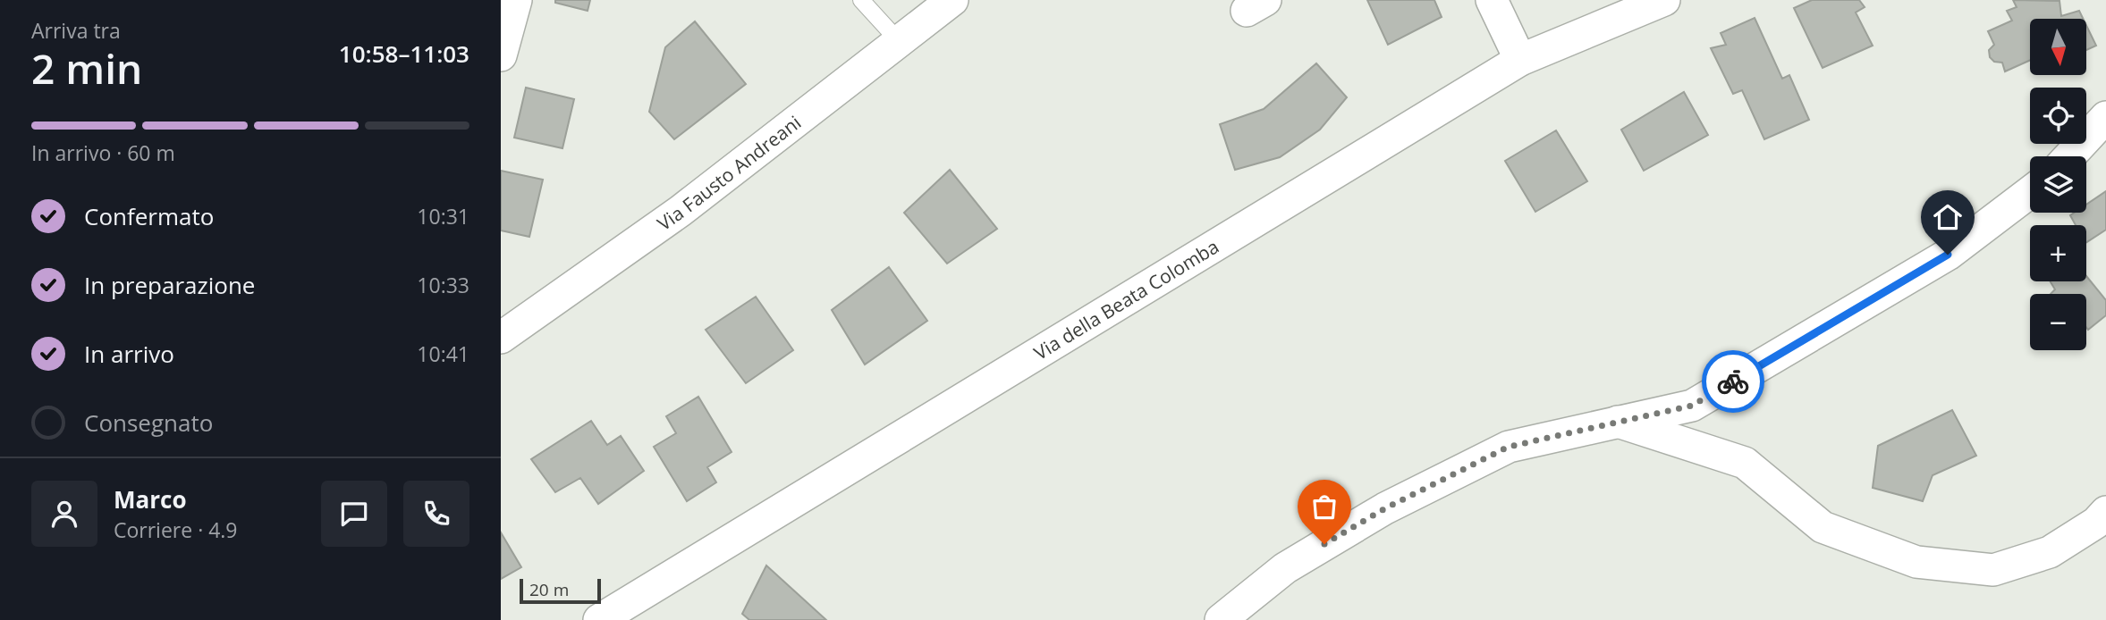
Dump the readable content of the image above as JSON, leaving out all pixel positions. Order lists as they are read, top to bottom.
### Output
{
  "streets": {
    "street": ["Via Fausto Andreani", "Via della Beata Colomba"]
  },
  "scale_bar": "20 m",
  "north": "bottom",
  "page": {
    "heading": ["2 min", "Arriva tra", "10:58–11:03"],
    "panel": ["Marco", "Corriere · 4.9"],
    "map_buttons": ["+", "−"],
    "bar": "In arrivo · 60 m",
    "list": [
      ["Confermato", "10:31"],
      ["In preparazione", "10:33"],
      ["In arrivo", "10:41"],
      "Consegnato"
    ],
    "scale": "20 m"
  }
}
